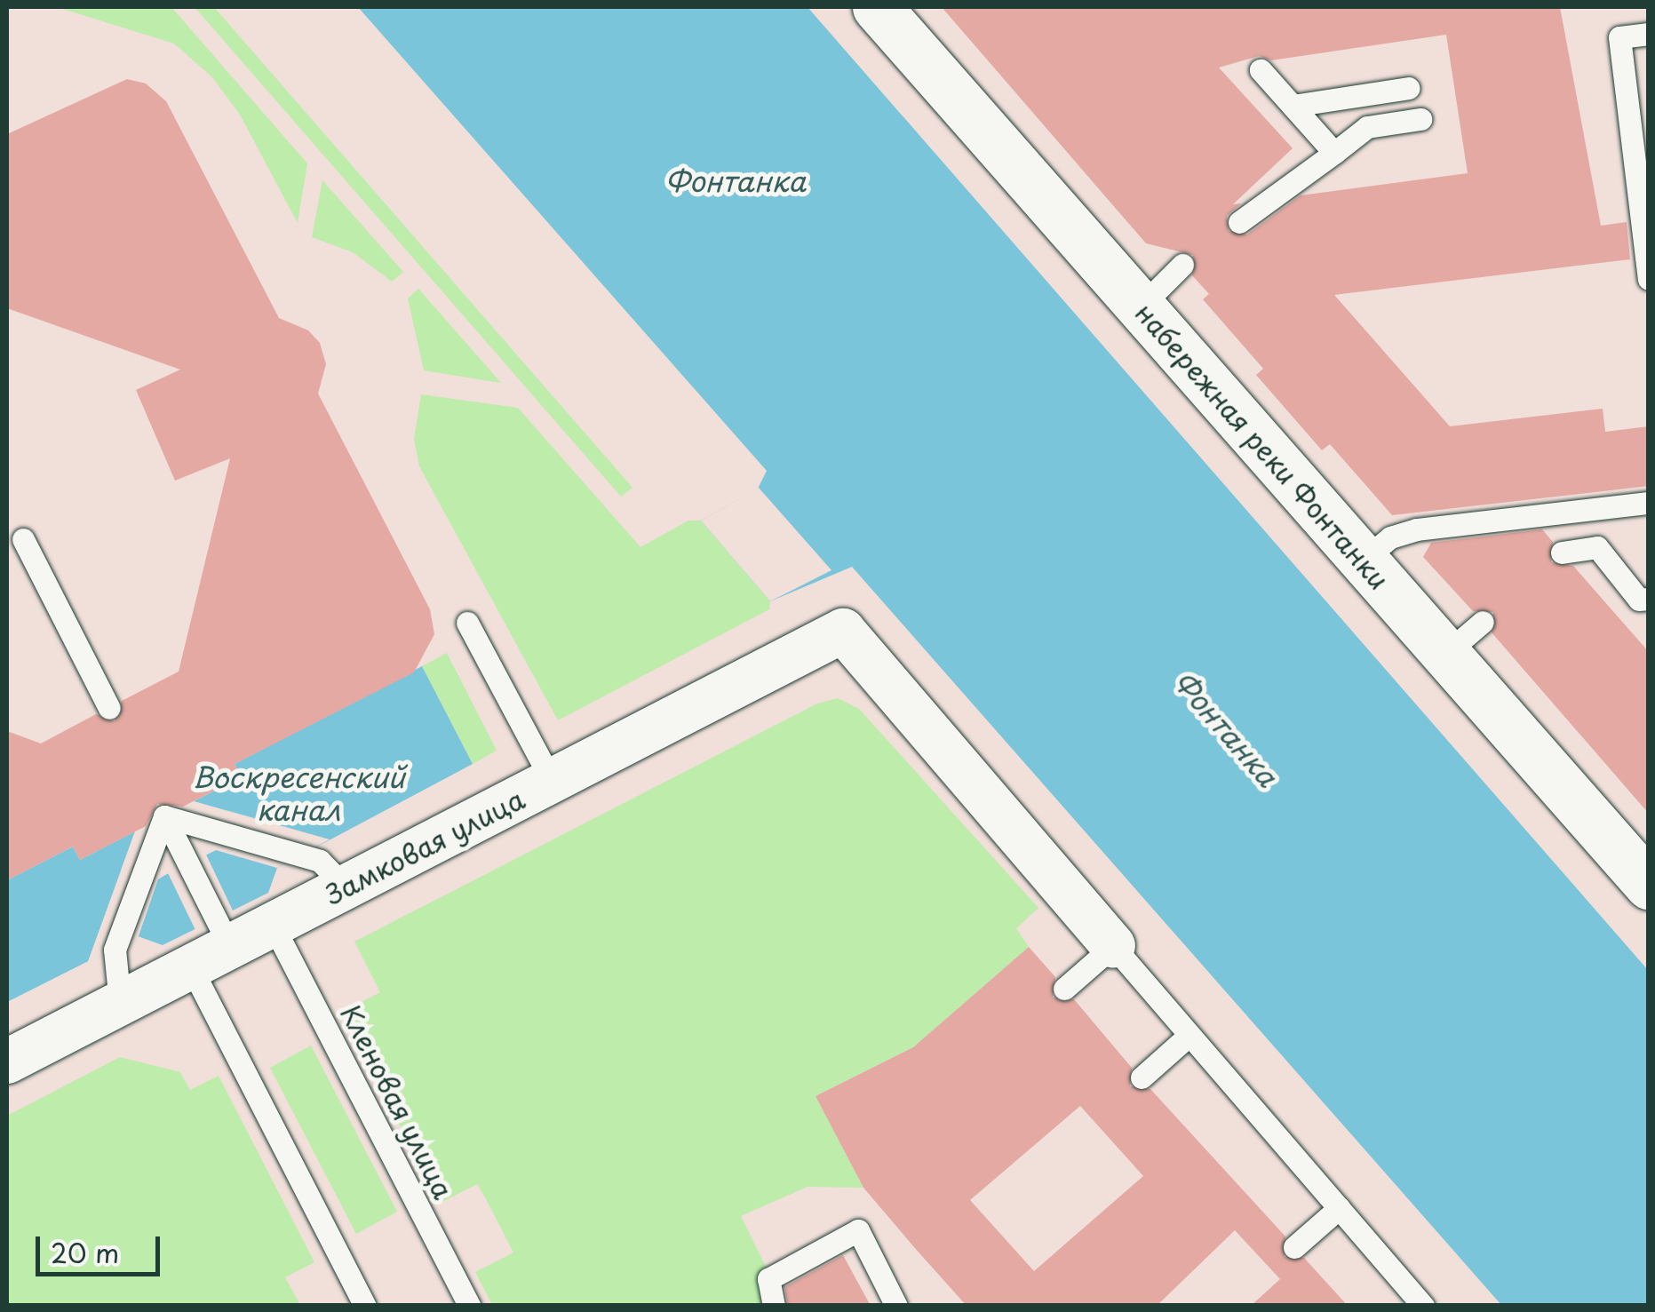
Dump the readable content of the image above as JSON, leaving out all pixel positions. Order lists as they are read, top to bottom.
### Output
{
  "streets": {
    "main road": ["набережная реки Фонтанки"],
    "street": ["Замковая улица"],
    "lane": ["Кленовая улица"]
  },
  "crossings": [
    ["Замковая улица", "Кленовая улица"]
  ],
  "water": ["Фонтанка", "Воскресенский канал"],
  "scale_bar": "20 m"
}
